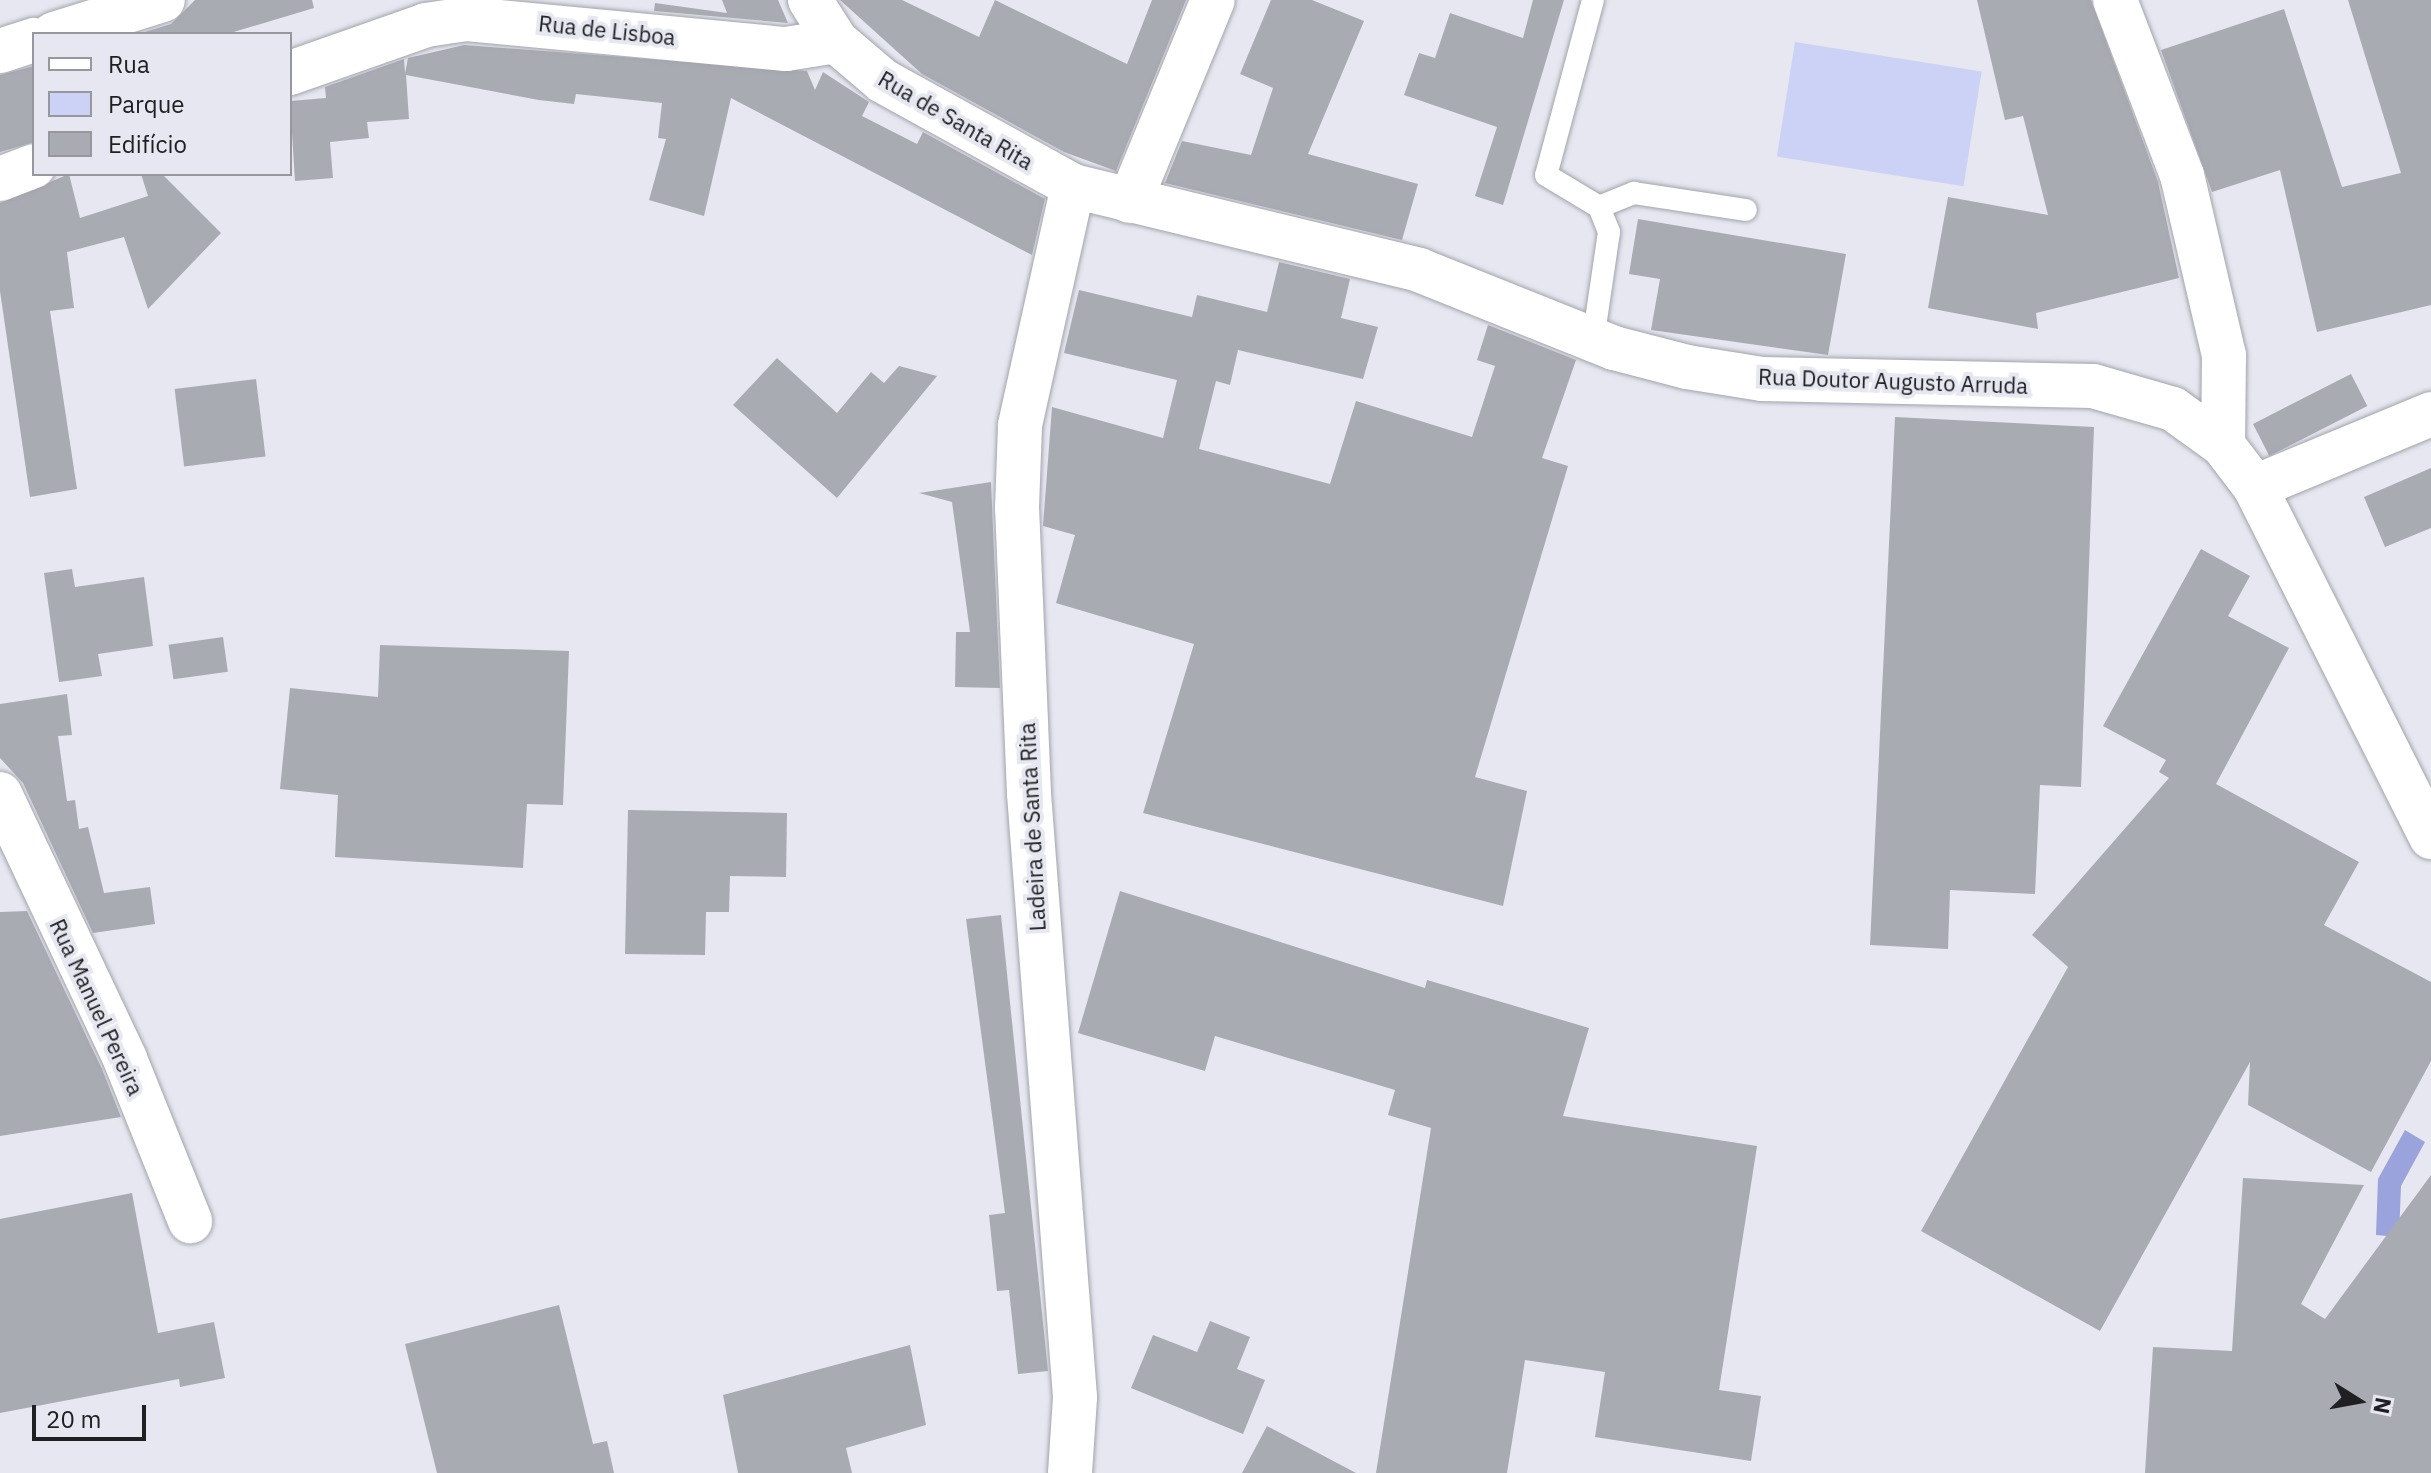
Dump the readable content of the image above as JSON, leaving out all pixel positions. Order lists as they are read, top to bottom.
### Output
{
  "streets": {
    "street": [
      "Rua de Lisboa",
      "Rua de Santa Rita",
      "Rua Doutor Augusto Arruda",
      "Ladeira de Santa Rita",
      "Rua Manuel Pereira"
    ]
  },
  "crossings": [
    ["Rua de Lisboa", "Rua de Santa Rita"],
    ["Rua de Santa Rita", "Rua Doutor Augusto Arruda"],
    ["Rua de Santa Rita", "Ladeira de Santa Rita"]
  ],
  "legend": ["Rua", "Parque", "Edifício"],
  "scale_bar": "20 m",
  "north": "right"
}
